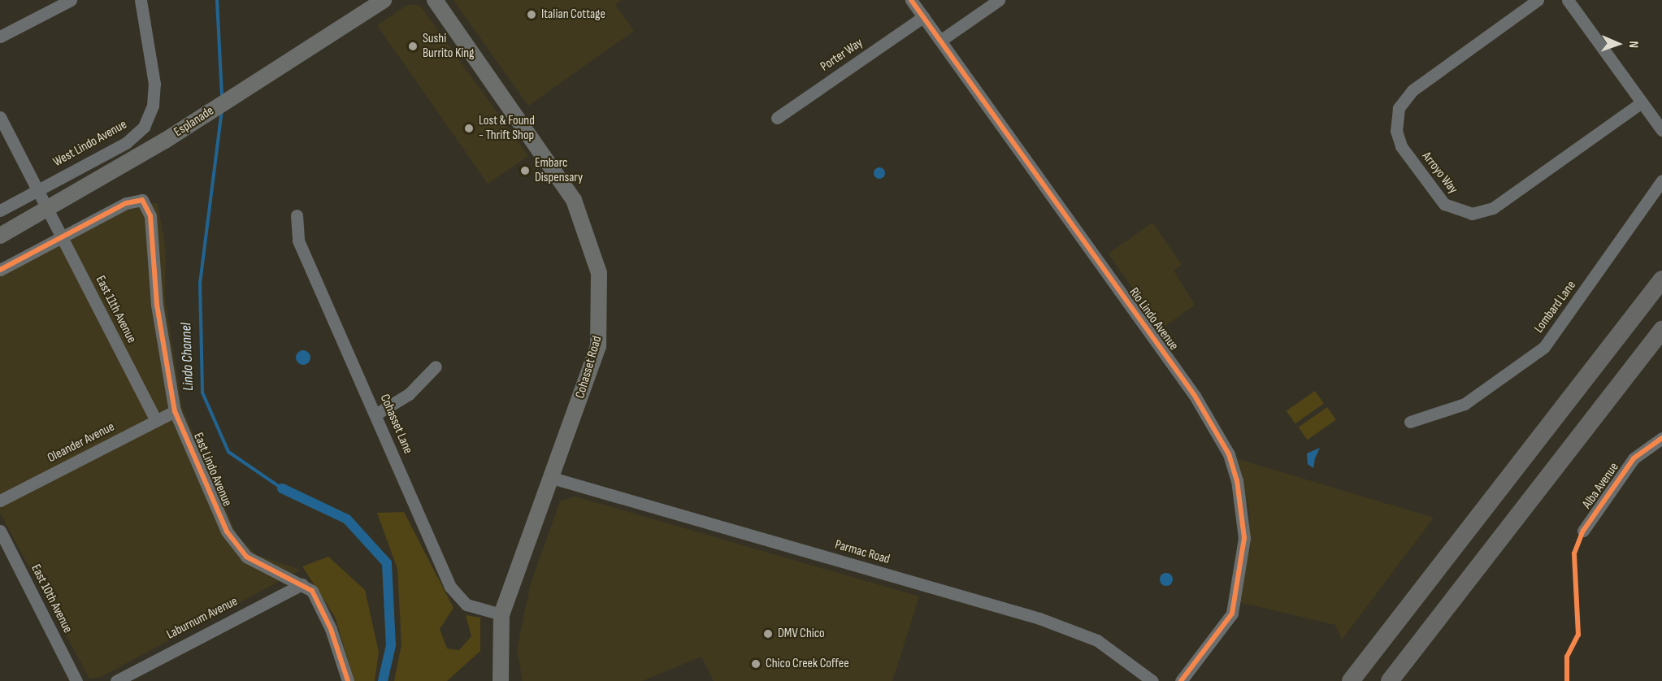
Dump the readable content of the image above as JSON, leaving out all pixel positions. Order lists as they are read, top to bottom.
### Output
{
  "streets": {
    "main road": ["Esplanade", "Cohasset Road"],
    "street": [
      "Porter Way",
      "West Lindo Avenue",
      "Arroyo Way",
      "Lombard Lane",
      "East 11th Avenue",
      "Rio Lindo Avenue",
      "Cohasset Lane",
      "Oleander Avenue",
      "East Lindo Avenue",
      "Alba Avenue",
      "Parmac Road",
      "East 10th Avenue",
      "Laburnum Avenue"
    ]
  },
  "crossings": [
    ["Porter Way", "Rio Lindo Avenue"],
    ["Esplanade", "East 11th Avenue"],
    ["West Lindo Avenue", "East 11th Avenue"],
    ["East 11th Avenue", "Oleander Avenue"],
    ["East 11th Avenue", "East Lindo Avenue"],
    ["Cohasset Road", "Cohasset Lane"],
    ["Cohasset Road", "Parmac Road"],
    ["Oleander Avenue", "East Lindo Avenue"],
    ["East Lindo Avenue", "Laburnum Avenue"]
  ],
  "water": ["Lindo Channel"],
  "places": [
    "Italian Cottage",
    "Sushi Burrito King",
    "Lost & Found - Thrift Shop",
    "Embarc Dispensary",
    "DMV Chico",
    "Chico Creek Coffee"
  ],
  "north": "right"
}
